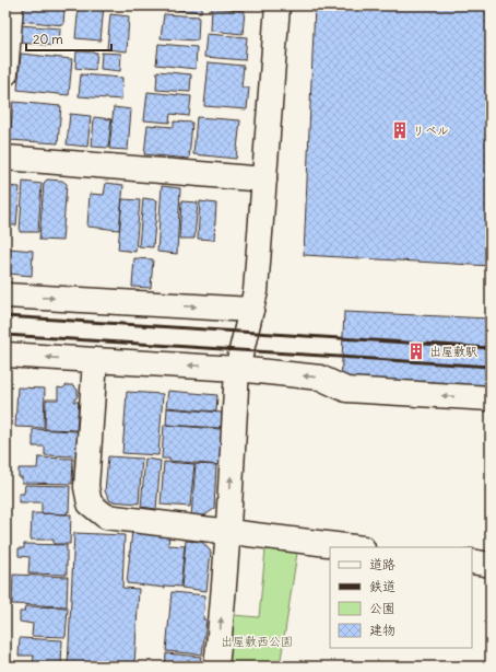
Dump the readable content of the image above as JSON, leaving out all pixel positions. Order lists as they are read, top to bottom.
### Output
{
  "parks": ["出屋敷西公園"],
  "places": {
    "building": ["リベル", "出屋敷駅"]
  },
  "legend": [
    "道路",
    "鉄道",
    "公園",
    "建物"
  ],
  "scale_bar": "20 m"
}
